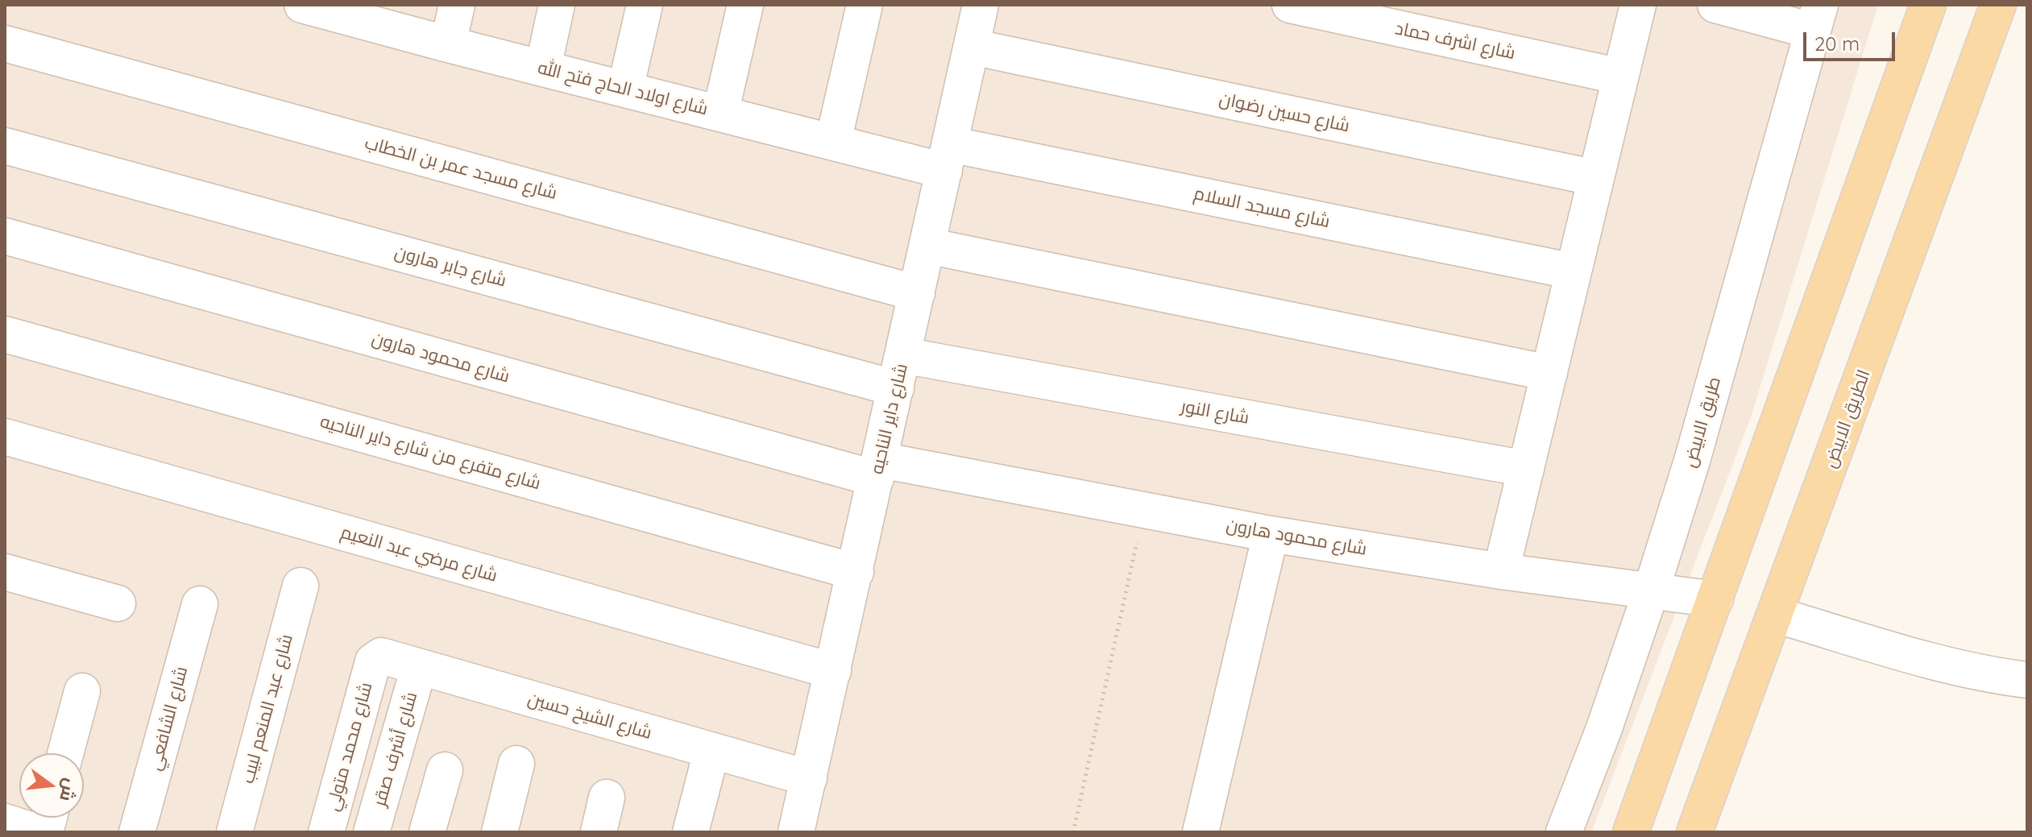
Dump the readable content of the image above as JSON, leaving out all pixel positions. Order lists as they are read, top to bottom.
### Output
{
  "streets": {
    "main road": ["الطريق الابيض"],
    "street": [
      "شارع اشرف حماد",
      "شارع اولاد الحاج فتح الله",
      "شارع حسين رضوان",
      "شارع مسجد عمر بن الخطاب",
      "شارع مسجد السلام",
      "شارع جابر هارون",
      "شارع محمود هارون",
      "شارع النور",
      "شارع داير الناحيه",
      "طريق الابيض",
      "شارع متفرع من شارع داير الناحيه",
      "شارع مرضي عبد النعيم",
      "شارع عبد المنعم لبيب",
      "شارع الشيخ حسين",
      "شارع الشافعي",
      "شارع محمد متولي",
      "شارع أشرف صقر"
    ]
  },
  "crossings": [
    ["شارع اولاد الحاج فتح الله", "شارع مسجد السلام"],
    ["شارع اولاد الحاج فتح الله", "شارع داير الناحيه"],
    ["شارع حسين رضوان", "شارع داير الناحيه"],
    ["شارع مسجد عمر بن الخطاب", "شارع داير الناحيه"],
    ["شارع مسجد السلام", "شارع داير الناحيه"],
    ["شارع جابر هارون", "شارع النور"],
    ["شارع جابر هارون", "شارع داير الناحيه"],
    ["شارع محمود هارون", "شارع داير الناحيه"],
    ["شارع محمود هارون", "طريق الابيض"],
    ["شارع النور", "شارع داير الناحيه"],
    ["شارع داير الناحيه", "شارع متفرع من شارع داير الناحيه"],
    ["شارع داير الناحيه", "شارع مرضي عبد النعيم"],
    ["شارع داير الناحيه", "شارع الشيخ حسين"],
    ["شارع الشيخ حسين", "شارع محمد متولي"],
    ["شارع الشيخ حسين", "شارع أشرف صقر"]
  ],
  "scale_bar": "20 m",
  "north": "right"
}
